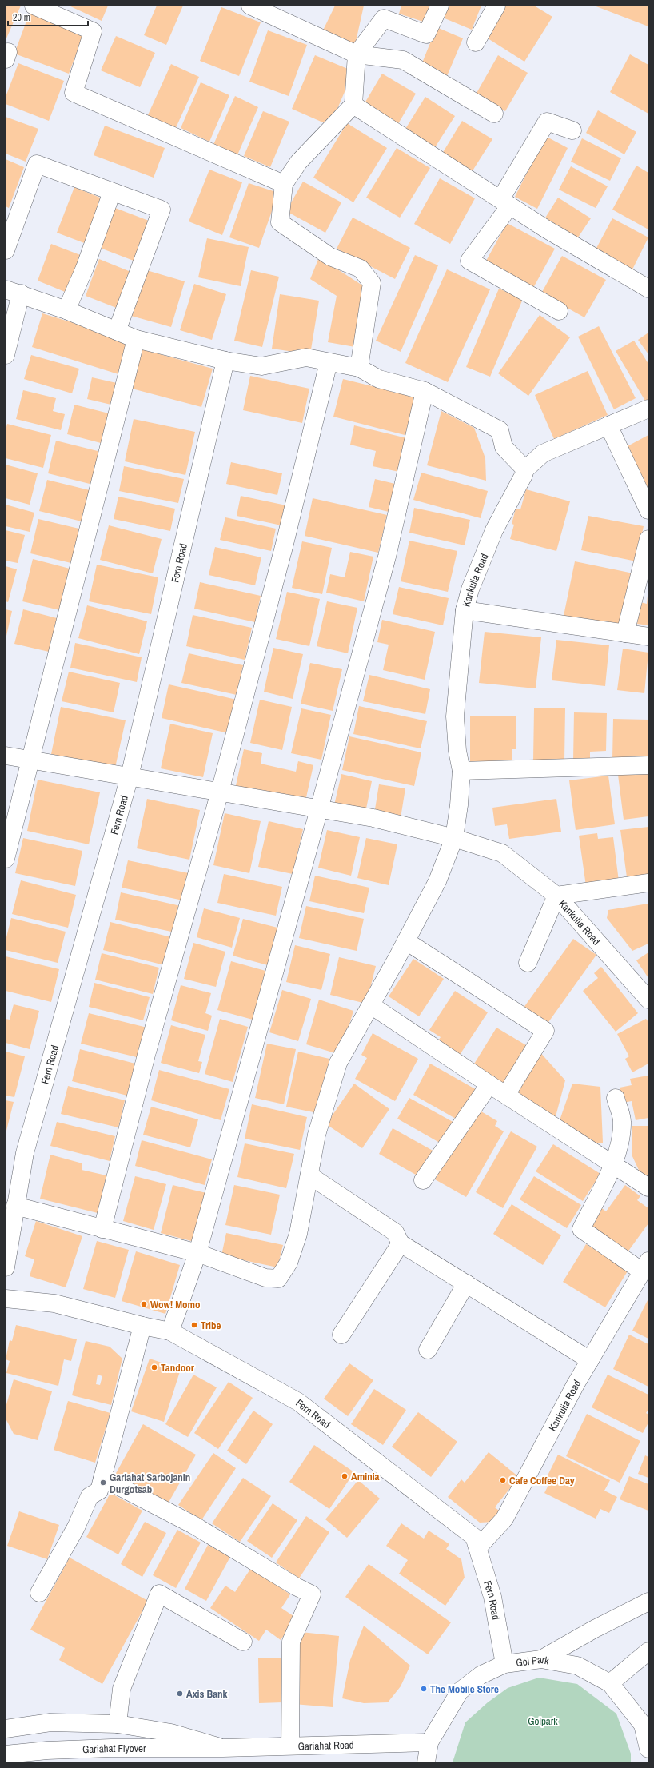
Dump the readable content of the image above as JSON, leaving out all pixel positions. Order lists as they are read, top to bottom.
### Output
{
  "streets": {
    "street": [
      "Fern Road",
      "Kankulia Road",
      "Gol Park",
      "Gariahat Road",
      "Gariahat Flyover"
    ]
  },
  "crossings": [
    ["Fern Road", "Kankulia Road"],
    ["Fern Road", "Gol Park"],
    ["Gol Park", "Gariahat Road"],
    ["Gariahat Road", "Gariahat Flyover"]
  ],
  "parks": ["Golpark"],
  "places": [
    "Wow! Momo",
    "Tribe",
    "Tandoor",
    "Aminia",
    "Cafe Coffee Day",
    "Gariahat Sarbojanin Durgotsab",
    "The Mobile Store",
    "Axis Bank"
  ],
  "scale_bar": "20 m"
}
